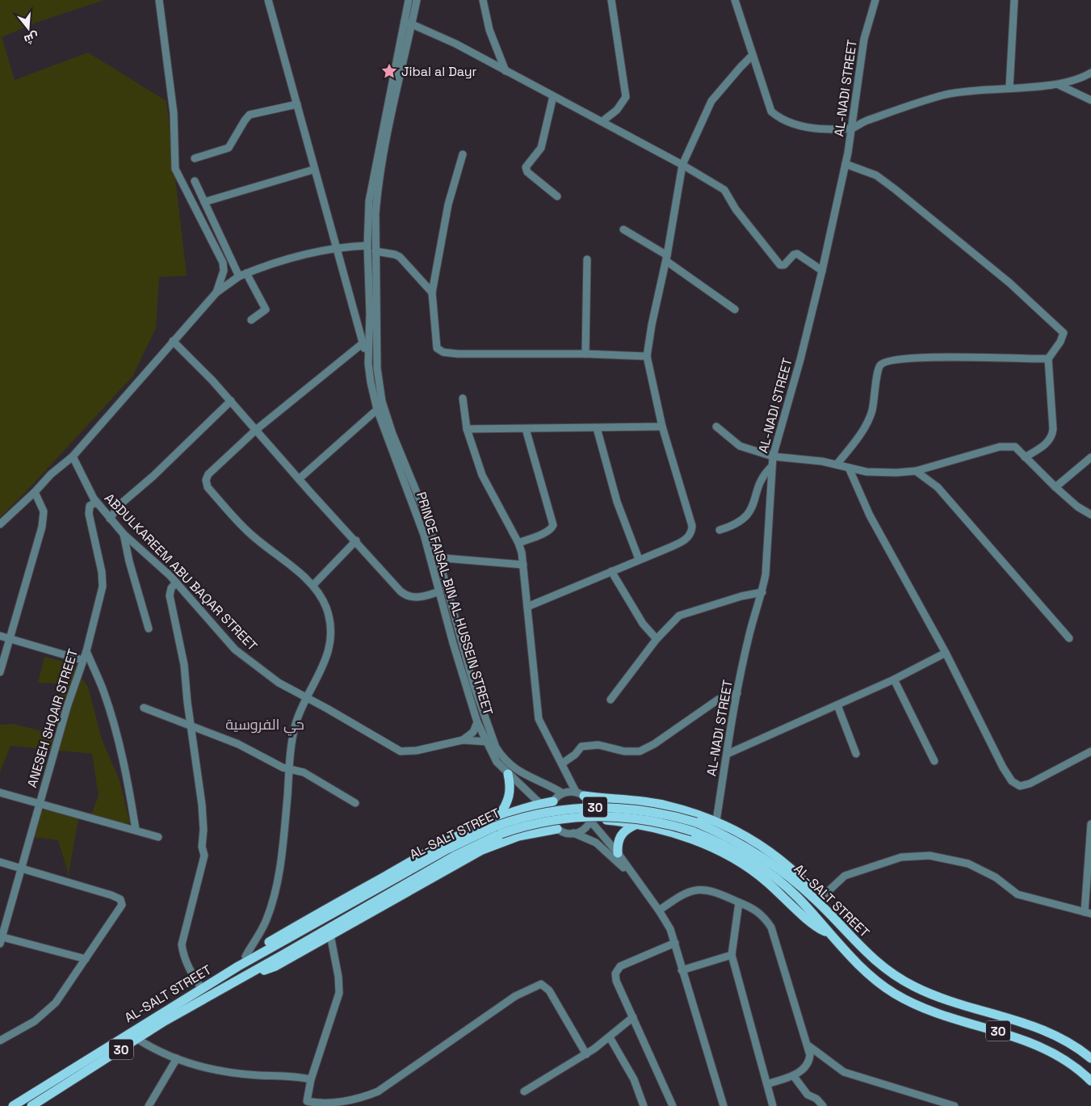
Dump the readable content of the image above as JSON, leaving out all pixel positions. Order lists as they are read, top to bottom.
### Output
{
  "streets": {
    "main road": ["30", "AL-SALT STREET"],
    "street": [
      "AL-NADI STREET",
      "ABDULKAREEM ABU BAQAR STREET",
      "PRINCE FAISAL BIN AL HUSSEIN STREET",
      "ANESEH SHQAIR STREET"
    ]
  },
  "crossings": [
    ["ABDULKAREEM ABU BAQAR STREET", "PRINCE FAISAL BIN AL HUSSEIN STREET"],
    ["ABDULKAREEM ABU BAQAR STREET", "ANESEH SHQAIR STREET"]
  ],
  "districts": ["حي الفروسية"],
  "places": {
    "place": ["Jibal al Dayr"]
  },
  "north": "bottom"
}
